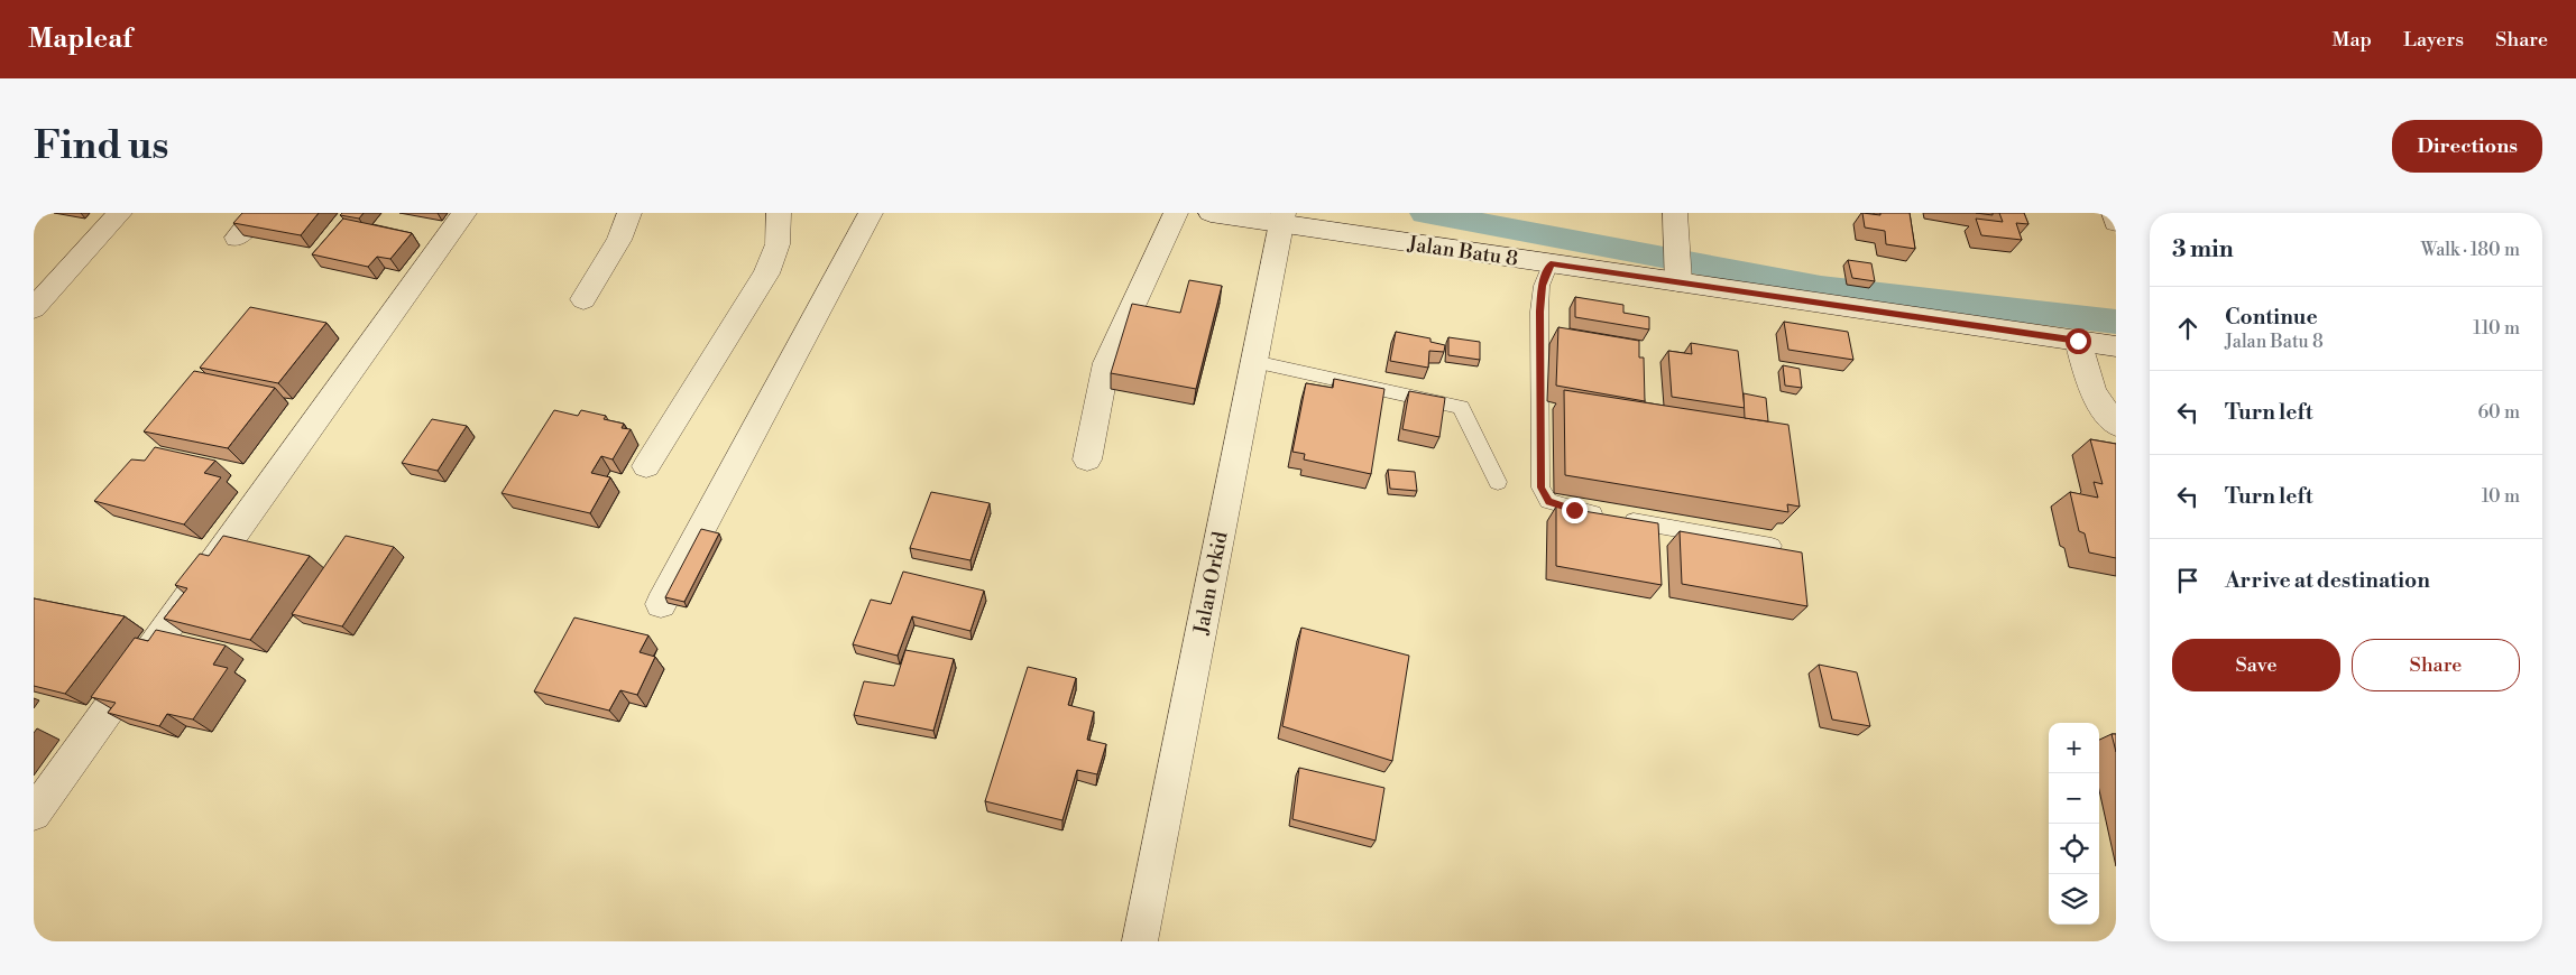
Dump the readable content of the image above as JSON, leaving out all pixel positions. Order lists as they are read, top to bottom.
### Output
{
  "streets": {
    "street": ["Jalan Batu 8", "Jalan Orkid"]
  },
  "crossings": [
    ["Jalan Batu 8", "Jalan Orkid"]
  ],
  "page": {
    "header": "Mapleaf",
    "nav": ["Map", "Layers", "Share"],
    "buttons": [
      "Directions",
      ["Save", "Share"]
    ],
    "title": "Find us",
    "heading": ["3 min", "Walk · 180 m"],
    "list": [
      ["Continue", "Jalan Batu 8", "110 m"],
      ["Turn left", "60 m"],
      ["Turn left", "10 m"],
      "Arrive at destination"
    ],
    "map_buttons": ["+", "−"]
  }
}
